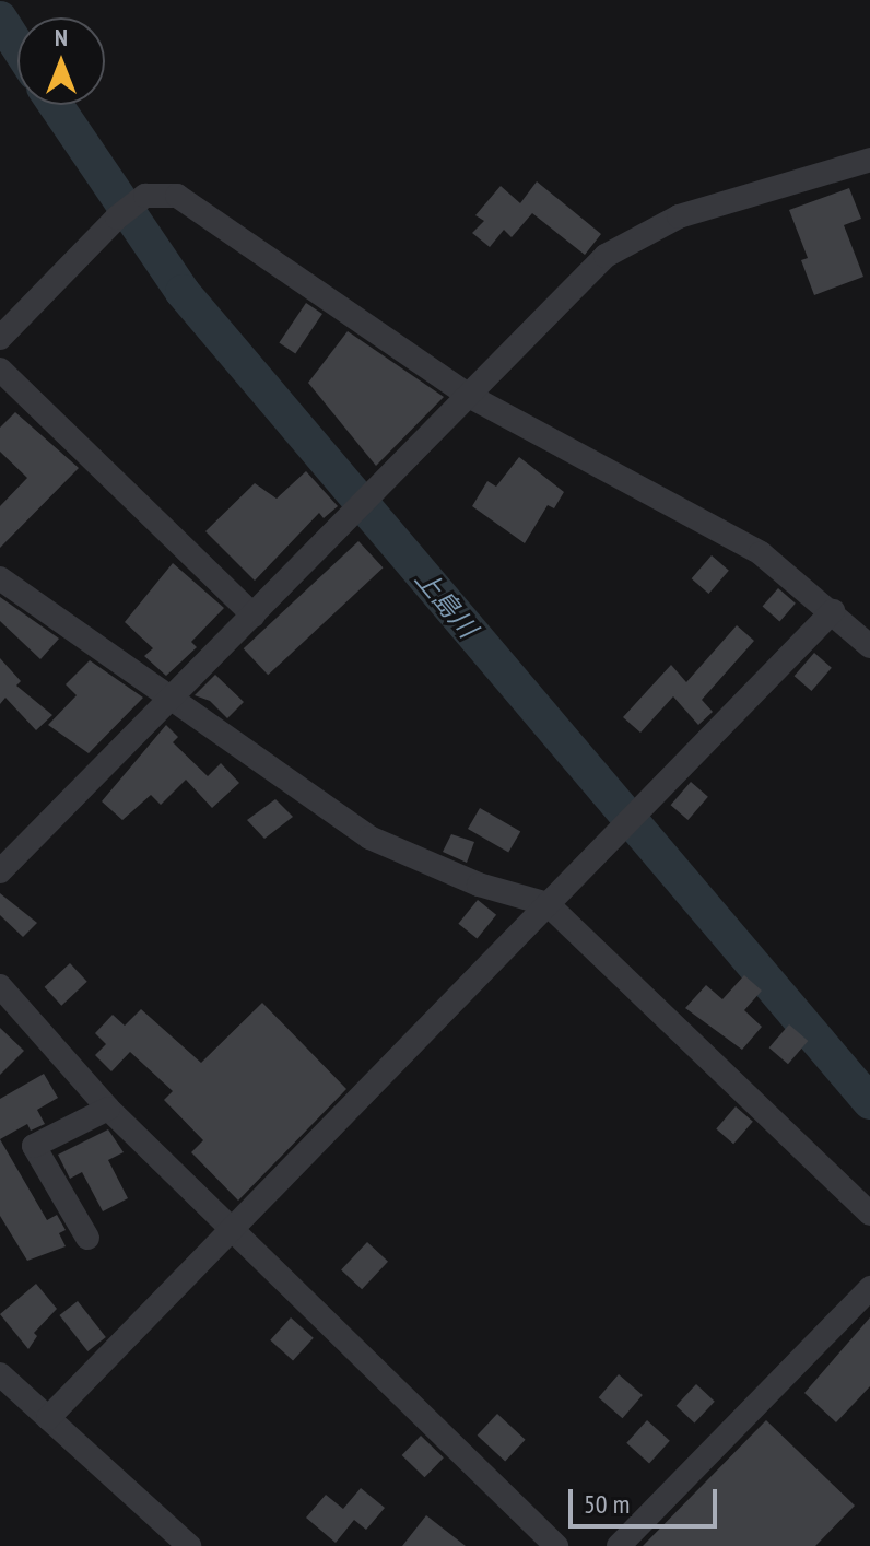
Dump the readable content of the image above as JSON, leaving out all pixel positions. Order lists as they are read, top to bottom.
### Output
{
  "water": ["上島川"],
  "scale_bar": "50 m",
  "north": "top"
}
